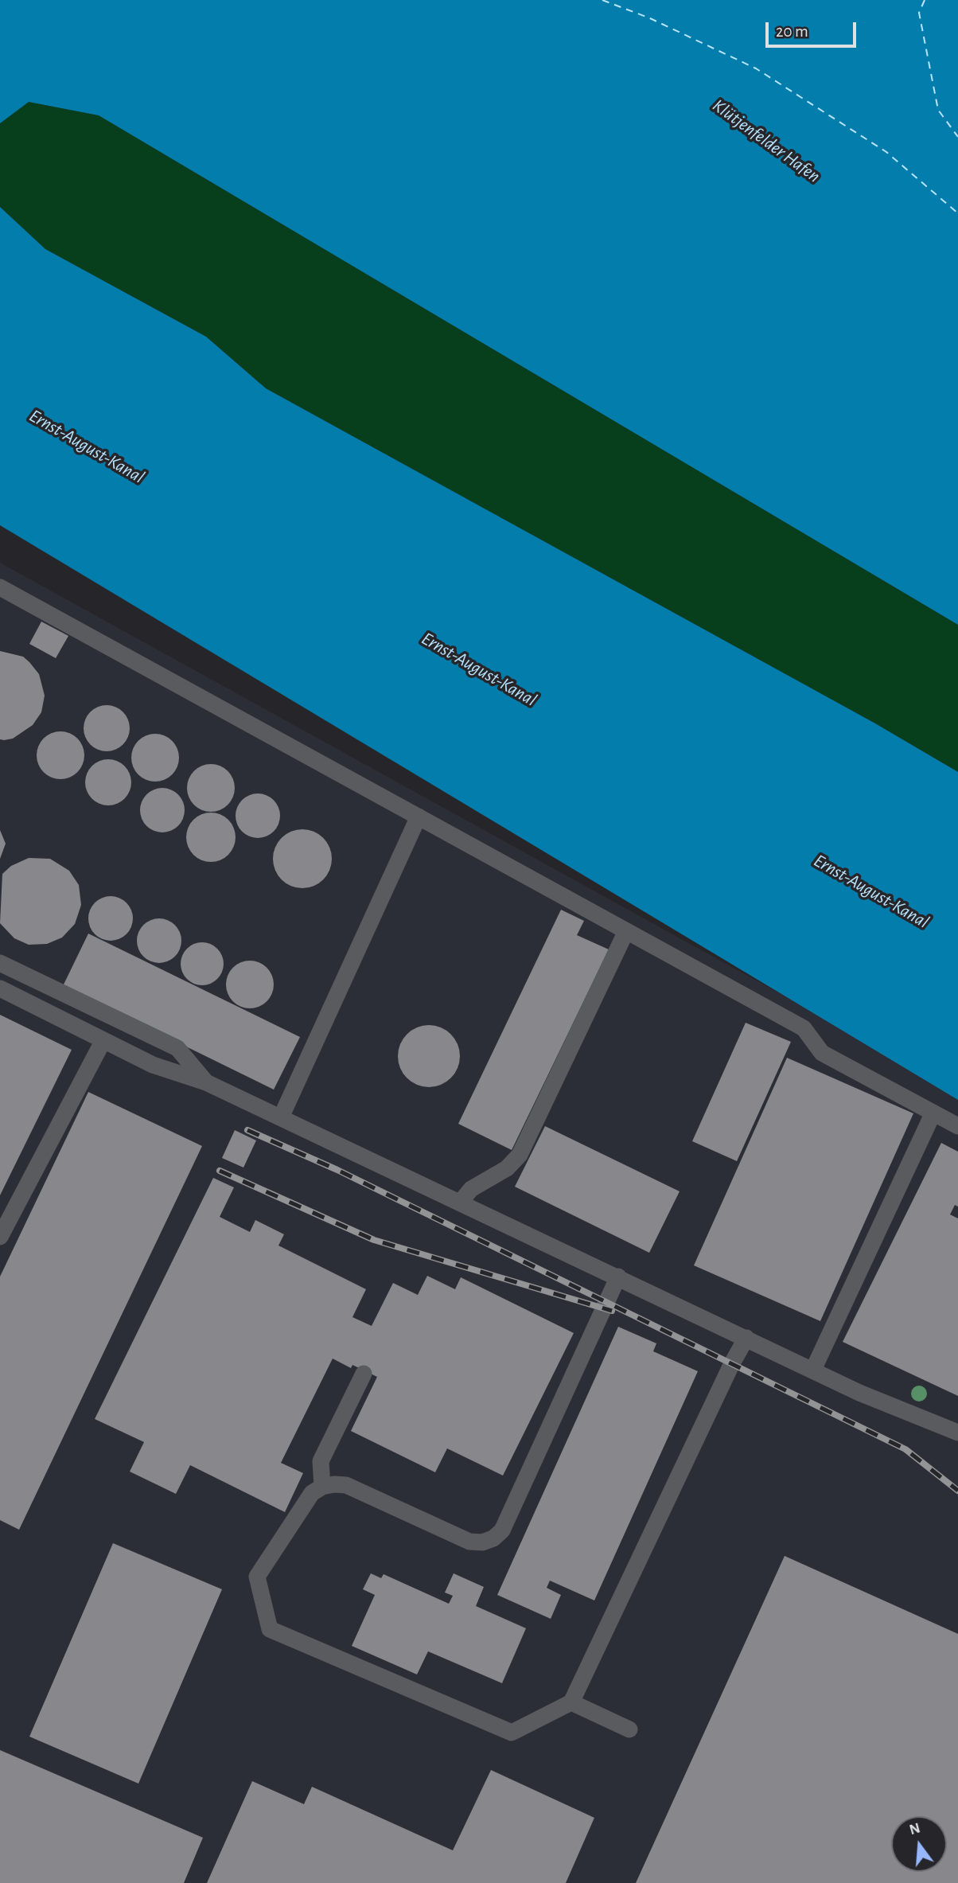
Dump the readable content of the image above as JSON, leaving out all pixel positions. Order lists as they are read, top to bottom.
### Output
{
  "water": ["Klütjenfelder Hafen", "Ernst-August-Kanal"],
  "scale_bar": "20 m",
  "north": "top"
}
